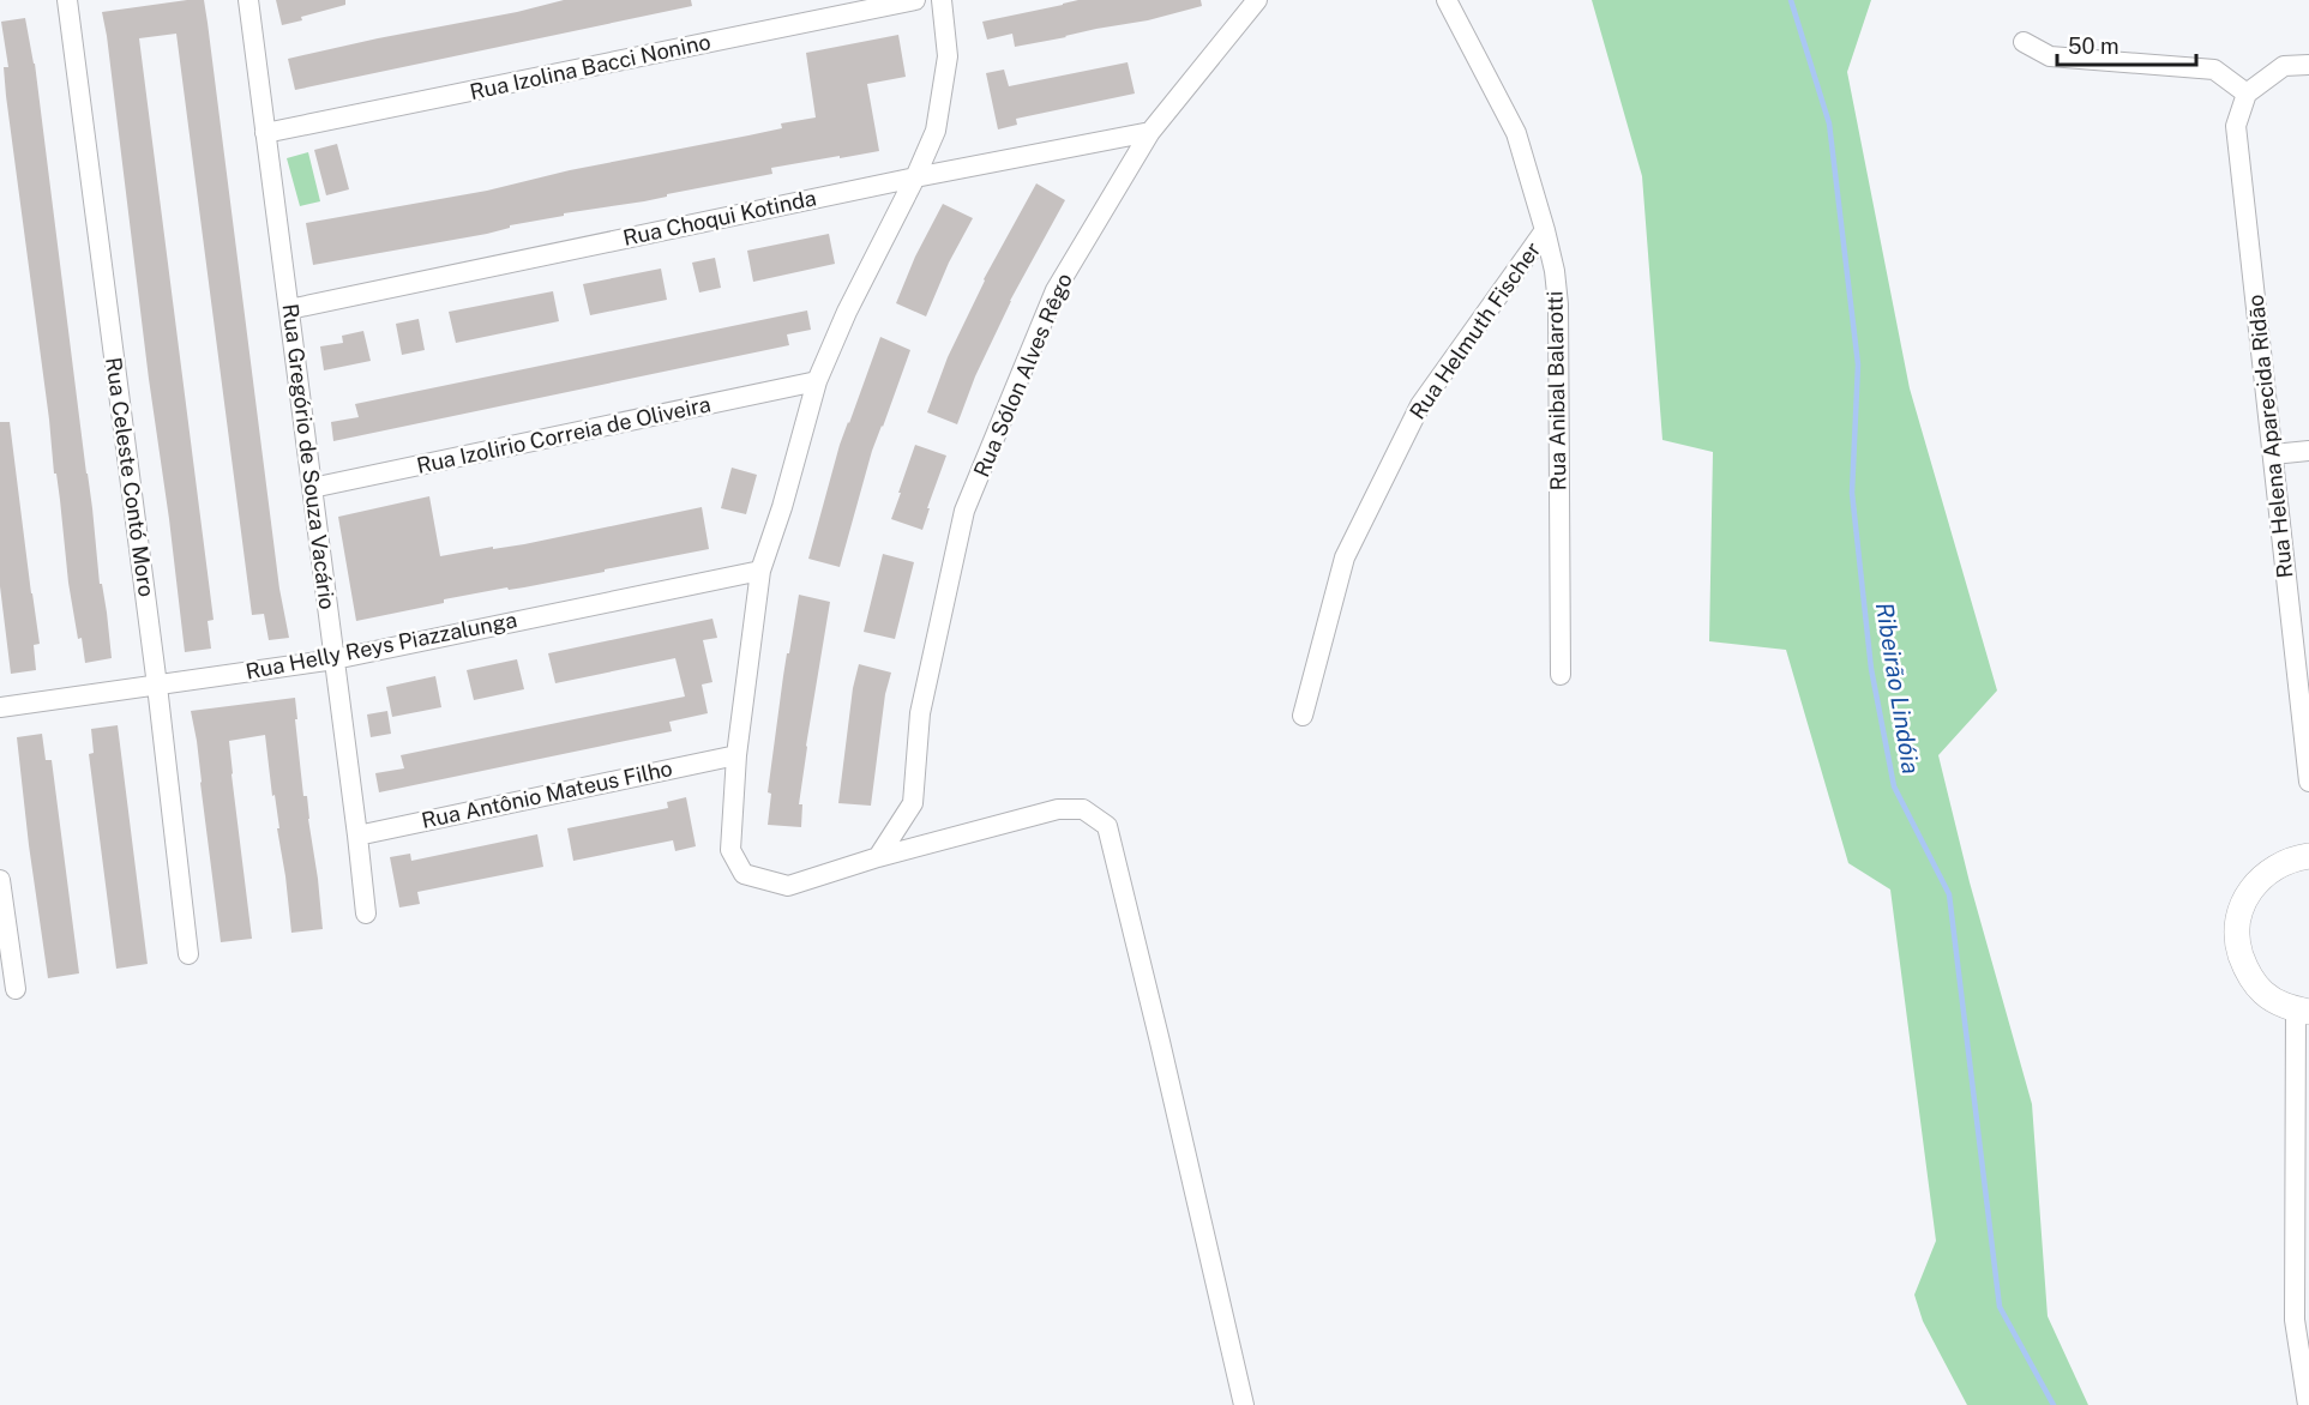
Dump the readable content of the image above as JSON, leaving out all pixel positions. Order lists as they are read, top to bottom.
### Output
{
  "streets": {
    "street": [
      "Rua Izolina Bacci Nonino",
      "Rua Choqui Kotinda",
      "Rua Helmuth Fischer",
      "Rua Sólon Alves Rêgo",
      "Rua Anibal Balarotti",
      "Rua Izolirio Correia de Oliveira",
      "Rua Helena Aparecida Ridão",
      "Rua Gregório de Souza Vacário",
      "Rua Celeste Contó Moro",
      "Rua Helly Reys Piazzalunga",
      "Rua Antônio Mateus Filho"
    ]
  },
  "crossings": [
    ["Rua Izolina Bacci Nonino", "Rua Gregório de Souza Vacário"],
    ["Rua Choqui Kotinda", "Rua Sólon Alves Rêgo"],
    ["Rua Choqui Kotinda", "Rua Gregório de Souza Vacário"],
    ["Rua Helmuth Fischer", "Rua Anibal Balarotti"],
    ["Rua Izolirio Correia de Oliveira", "Rua Gregório de Souza Vacário"],
    ["Rua Gregório de Souza Vacário", "Rua Helly Reys Piazzalunga"],
    ["Rua Gregório de Souza Vacário", "Rua Antônio Mateus Filho"],
    ["Rua Celeste Contó Moro", "Rua Helly Reys Piazzalunga"]
  ],
  "water": ["Ribeirão Lindóia"],
  "scale_bar": "50 m"
}
